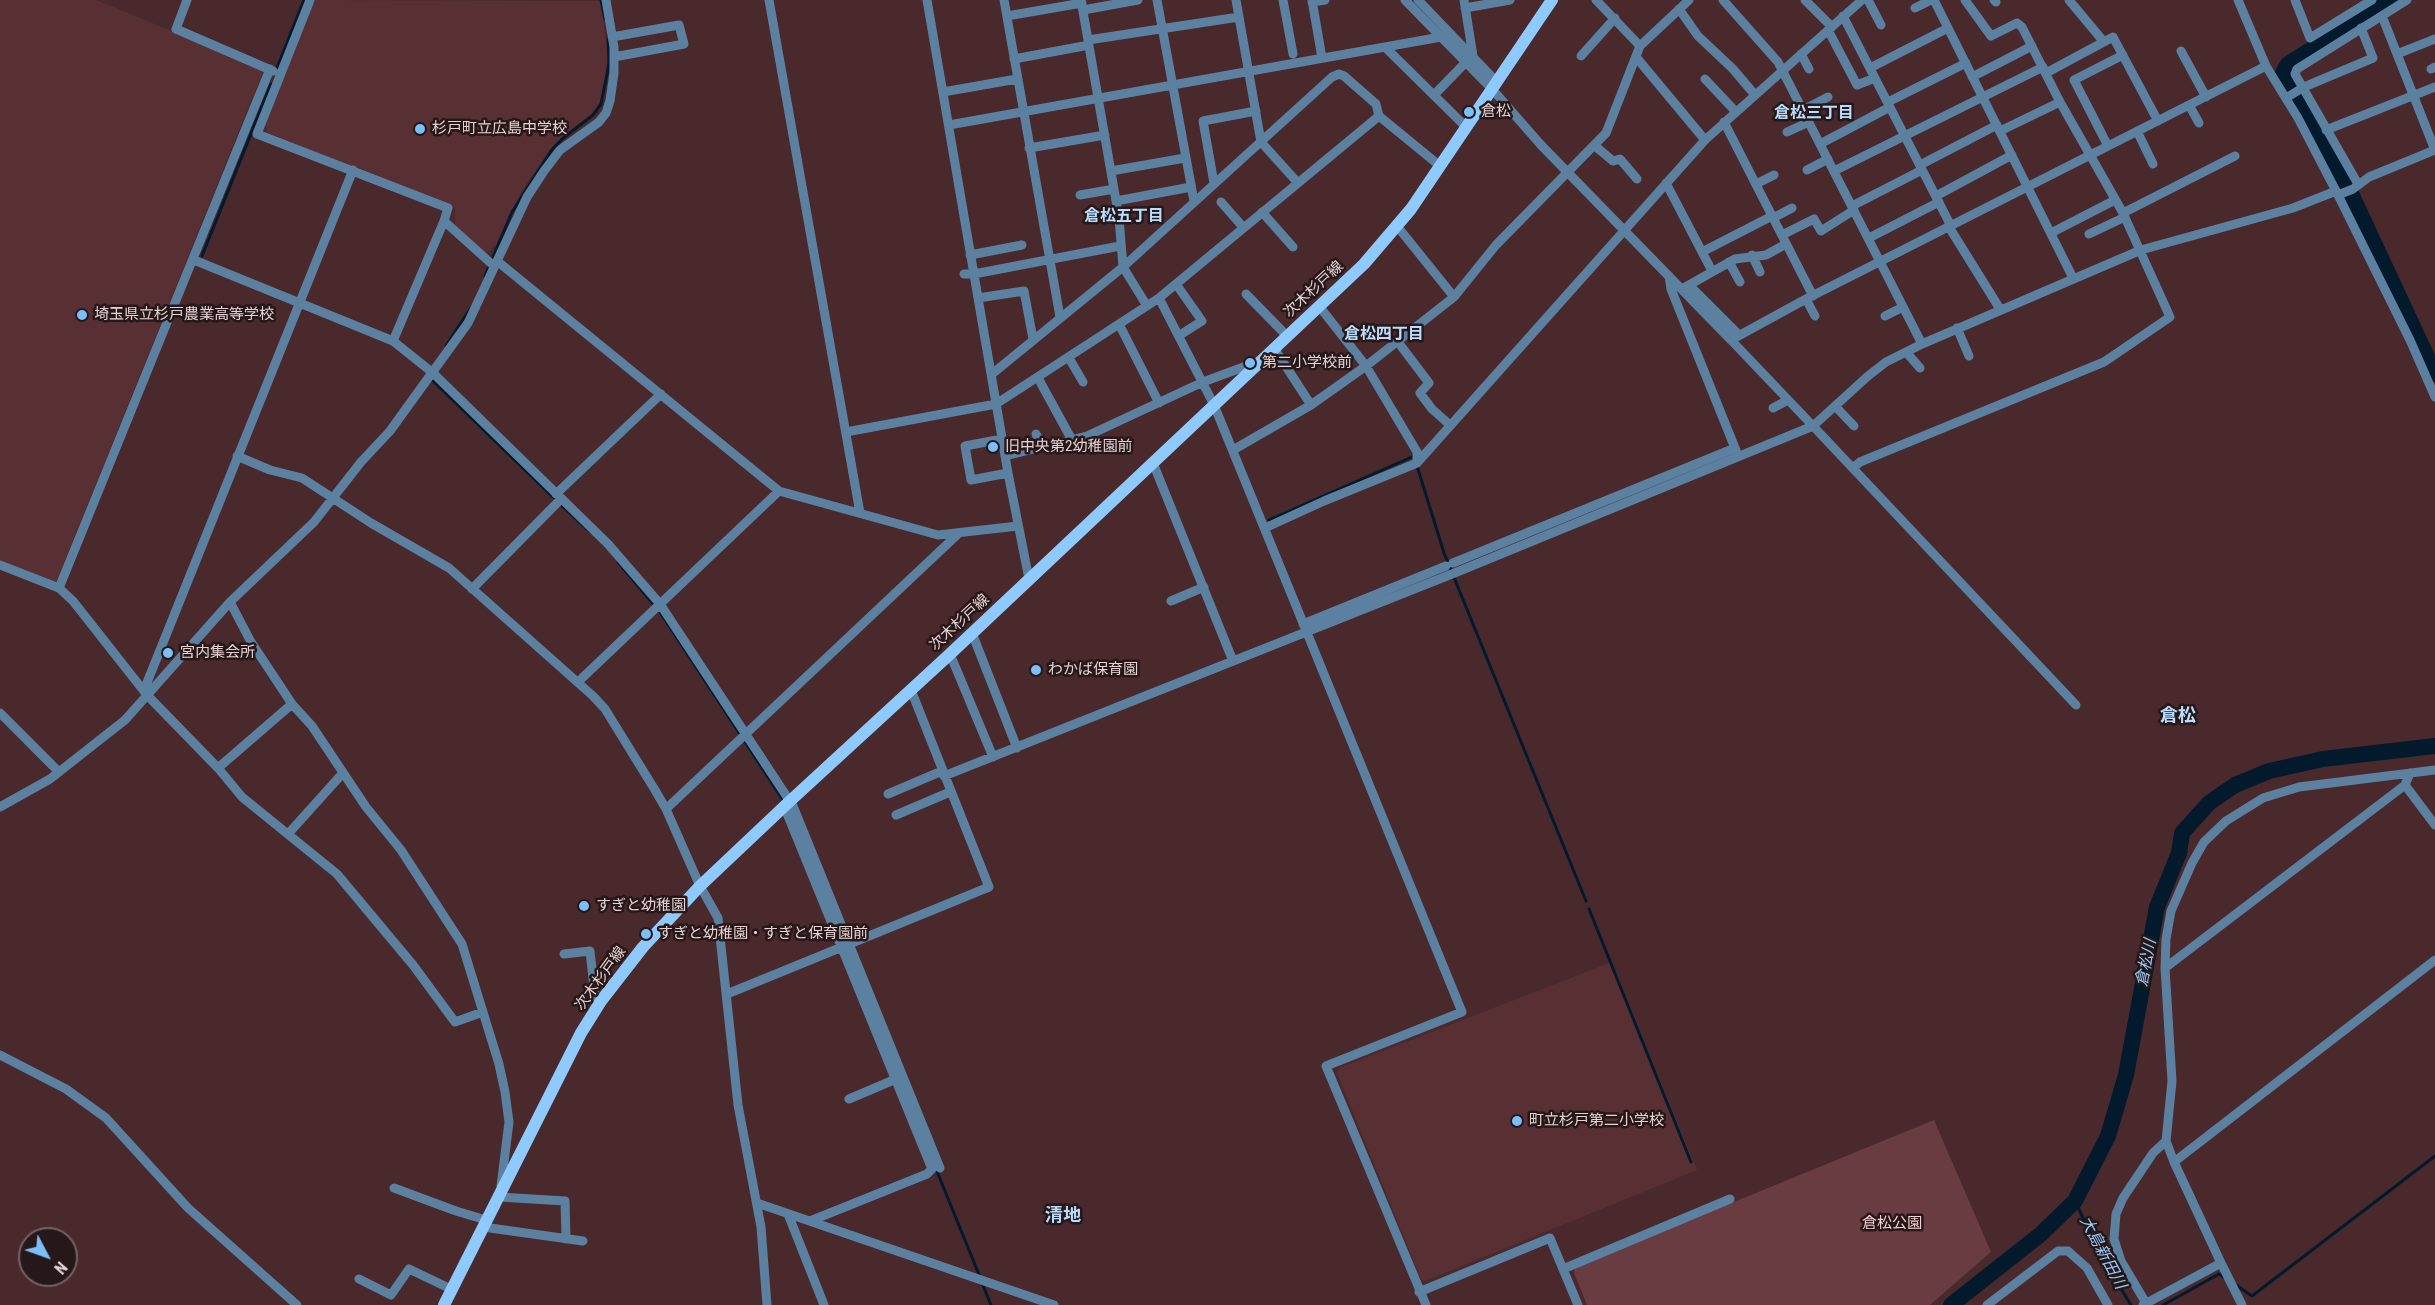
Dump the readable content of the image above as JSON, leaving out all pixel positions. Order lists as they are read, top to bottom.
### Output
{
  "streets": {
    "main road": ["次木杉戸線"]
  },
  "districts": [
    "倉松三丁目",
    "倉松五丁目",
    "倉松四丁目",
    "倉松",
    "清地"
  ],
  "water": ["倉松川", "大島新田川"],
  "parks": ["倉松公園"],
  "places": [
    "倉松",
    "杉戸町立広島中学校",
    "埼玉県立杉戸農業高等学校",
    "第二小学校前",
    "旧中央第2幼稚園前",
    "宮内集会所",
    "わかば保育園",
    "すぎと幼稚園",
    "すぎと幼稚園・すぎと保育園前",
    "町立杉戸第二小学校"
  ],
  "north": "bottom right"
}
